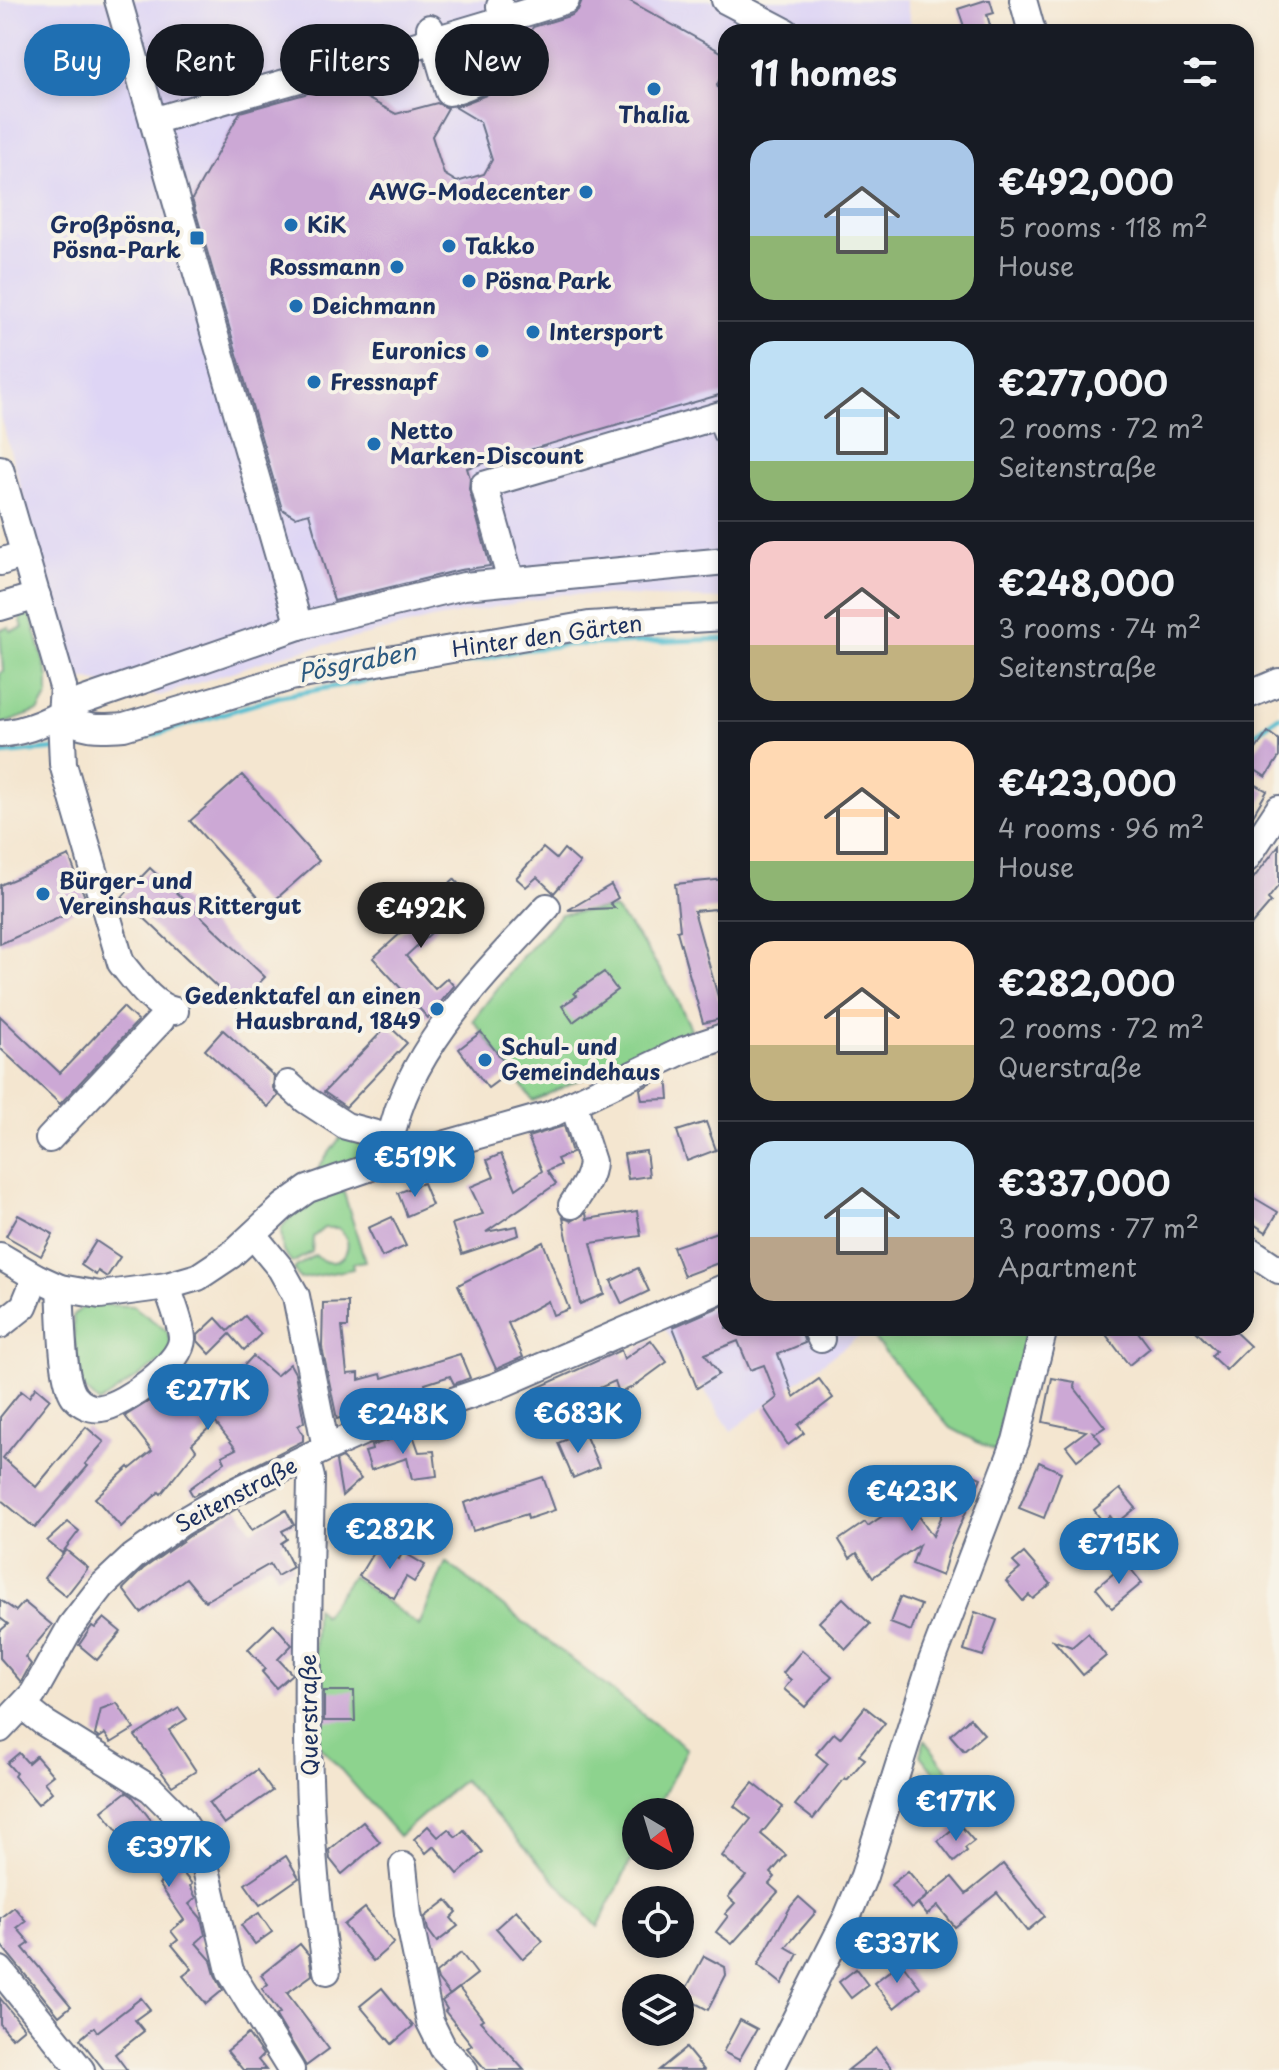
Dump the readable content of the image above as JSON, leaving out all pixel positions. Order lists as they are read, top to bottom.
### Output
{
  "streets": {
    "street": ["Hinter den Gärten", "Seitenstraße", "Querstraße"]
  },
  "crossings": [
    ["Seitenstraße", "Querstraße"]
  ],
  "water": ["Pösgraben"],
  "places": {
    "other": [
      "Thalia",
      "AWG-Modecenter",
      "KiK",
      "Takko",
      "Rossmann",
      "Pösna Park",
      "Deichmann",
      "Intersport",
      "Euronics",
      "Fressnapf",
      "Netto Marken-Discount",
      "Bürger- und Vereinshaus Rittergut",
      "Gedenktafel an einen Hausbrand, 1849",
      "Schul- und Gemeindehaus"
    ],
    "transit": ["Großpösna, Pösna-Park"]
  },
  "north": "bottom right",
  "page": {
    "chip": [
      "Buy",
      "Rent",
      "Filters",
      "New"
    ],
    "heading": "11 homes",
    "list": [
      {
        "name": "€492,000",
        "note": "5 rooms · 118 m² · House"
      },
      {
        "name": "€277,000",
        "note": "2 rooms · 72 m² · Seitenstraße"
      },
      {
        "name": "€248,000",
        "note": "3 rooms · 74 m² · Seitenstraße"
      },
      {
        "name": "€423,000",
        "note": "4 rooms · 96 m² · House"
      },
      {
        "name": "€282,000",
        "note": "2 rooms · 72 m² · Querstraße"
      },
      {
        "name": "€337,000",
        "note": "3 rooms · 77 m² · Apartment"
      }
    ],
    "price": [
      "€492K",
      "€519K",
      "€277K",
      "€683K",
      "€248K",
      "€423K",
      "€282K",
      "€715K",
      "€177K",
      "€397K",
      "€337K"
    ]
  }
}
